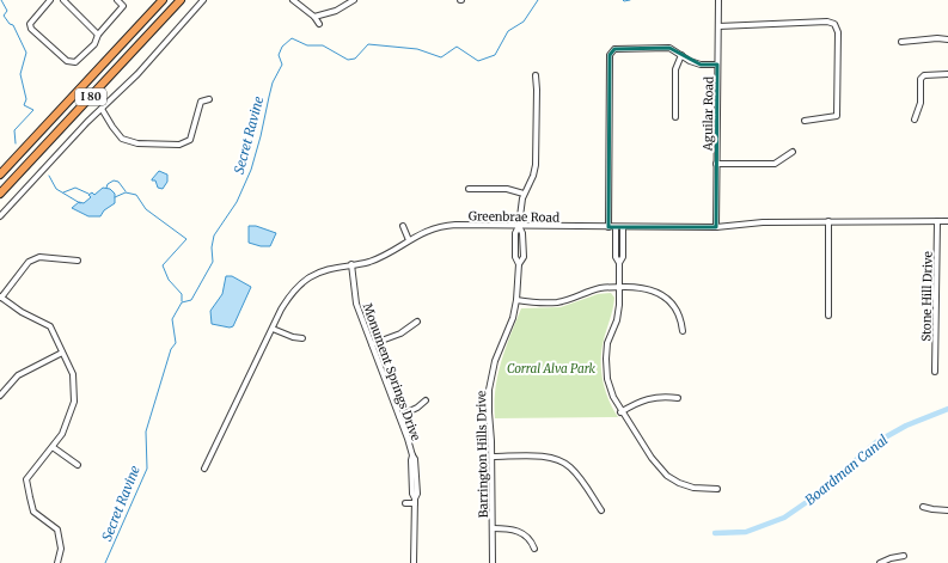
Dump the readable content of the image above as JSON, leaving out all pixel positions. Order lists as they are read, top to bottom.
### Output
{
  "streets": {
    "highway": ["I 80"],
    "street": [
      "Aguilar Road",
      "Greenbrae Road",
      "Stone Hill Drive",
      "Monument Springs Drive",
      "Barrington Hills Drive"
    ]
  },
  "crossings": [
    ["Aguilar Road", "Greenbrae Road"],
    ["Greenbrae Road", "Stone Hill Drive"],
    ["Greenbrae Road", "Monument Springs Drive"],
    ["Greenbrae Road", "Barrington Hills Drive"]
  ],
  "water": ["Secret Ravine", "Boardman Canal"],
  "parks": ["Corral Alva Park"]
}
